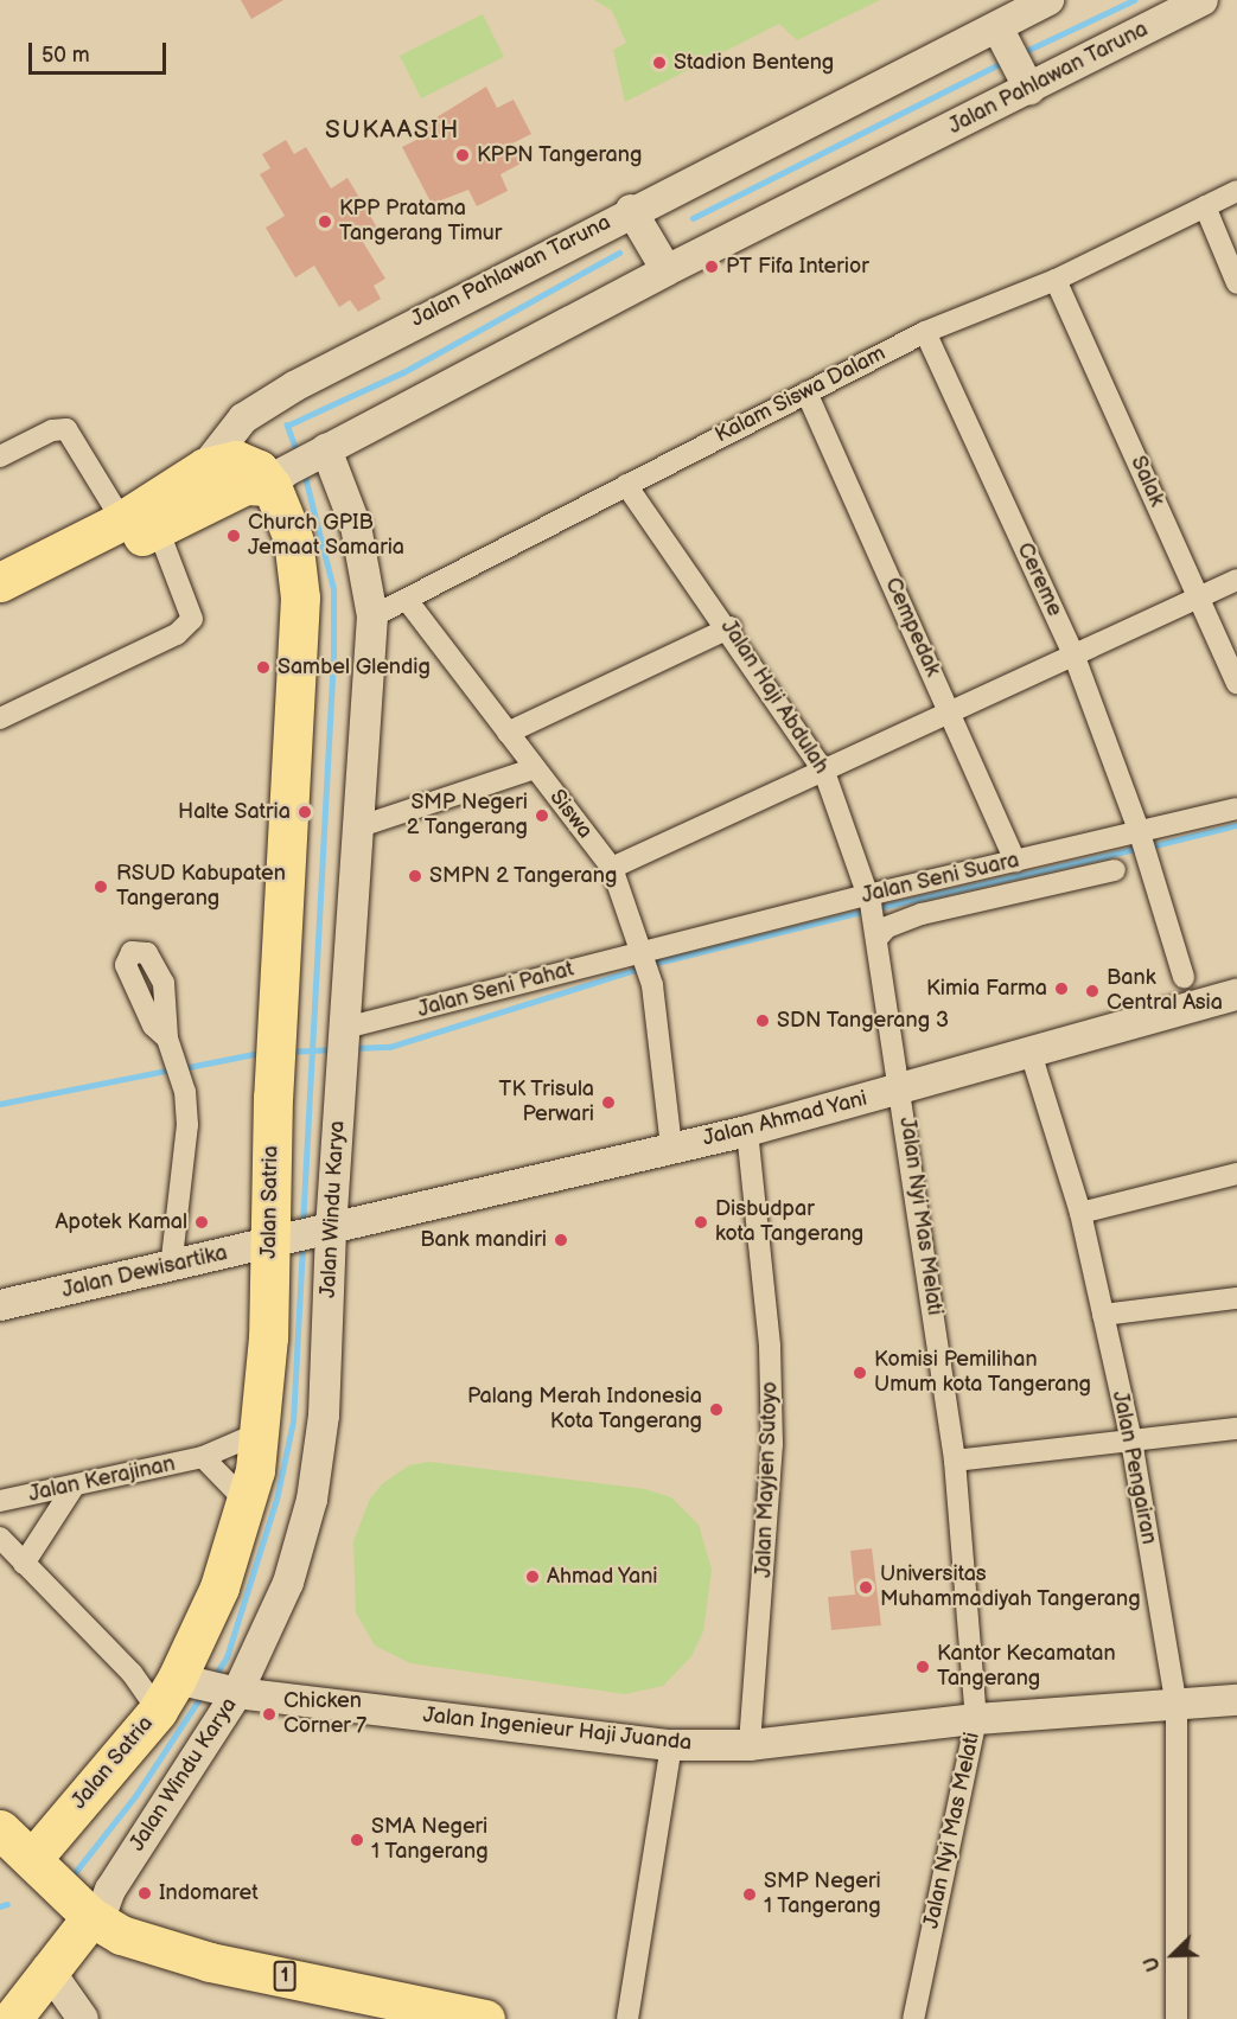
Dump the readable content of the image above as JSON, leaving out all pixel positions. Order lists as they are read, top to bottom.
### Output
{
  "streets": {
    "highway": ["Jalan Pahlawan Taruna", "Jalan Satria", "1"],
    "main road": [
      "Jalan Ahmad Yani",
      "Jalan Windu Karya",
      "Jalan Dewisartika",
      "Jalan Ingenieur Haji Juanda"
    ],
    "street": [
      "Kalam Siswa Dalam",
      "Salak",
      "Cereme",
      "Cempedak",
      "Jalan Haji Abdulah",
      "Siswa",
      "Jalan Seni Suara",
      "Jalan Seni Pahat",
      "Jalan Nyi Mas Melati",
      "Jalan Pengairan",
      "Jalan Kerajinan",
      "Jalan Mayjen Sutoyo"
    ]
  },
  "crossings": [
    ["Jalan Pahlawan Taruna", "Jalan Satria"],
    ["Jalan Pahlawan Taruna", "Jalan Windu Karya"],
    ["Kalam Siswa Dalam", "Salak"],
    ["Kalam Siswa Dalam", "Cereme"],
    ["Kalam Siswa Dalam", "Cempedak"],
    ["Kalam Siswa Dalam", "Jalan Haji Abdulah"],
    ["Kalam Siswa Dalam", "Siswa"],
    ["Kalam Siswa Dalam", "Jalan Windu Karya"],
    ["Cereme", "Jalan Seni Suara"],
    ["Cempedak", "Jalan Seni Suara"],
    ["Jalan Haji Abdulah", "Jalan Seni Suara"],
    ["Jalan Haji Abdulah", "Jalan Ahmad Yani"],
    ["Jalan Haji Abdulah", "Jalan Nyi Mas Melati"],
    ["Siswa", "Jalan Seni Suara"],
    ["Siswa", "Jalan Seni Pahat"],
    ["Siswa", "Jalan Ahmad Yani"],
    ["Jalan Seni Suara", "Jalan Seni Pahat"],
    ["Jalan Seni Pahat", "Jalan Windu Karya"],
    ["Jalan Ahmad Yani", "Jalan Windu Karya"],
    ["Jalan Ahmad Yani", "Jalan Nyi Mas Melati"],
    ["Jalan Ahmad Yani", "Jalan Dewisartika"],
    ["Jalan Ahmad Yani", "Jalan Pengairan"],
    ["Jalan Ahmad Yani", "Jalan Mayjen Sutoyo"],
    ["Jalan Satria", "Jalan Dewisartika"],
    ["Jalan Satria", "Jalan Kerajinan"],
    ["Jalan Satria", "Jalan Ingenieur Haji Juanda"],
    ["Jalan Satria", "1"],
    ["Jalan Windu Karya", "Jalan Dewisartika"],
    ["Jalan Windu Karya", "Jalan Ingenieur Haji Juanda"],
    ["Jalan Windu Karya", "1"],
    ["Jalan Nyi Mas Melati", "Jalan Ingenieur Haji Juanda"],
    ["Jalan Pengairan", "Jalan Ingenieur Haji Juanda"],
    ["Jalan Mayjen Sutoyo", "Jalan Ingenieur Haji Juanda"]
  ],
  "districts": ["SUKAASIH"],
  "places": [
    "Stadion Benteng",
    "KPPN Tangerang",
    "KPP Pratama Tangerang Timur",
    "PT Fifa Interior",
    "Church GPIB Jemaat Samaria",
    "Sambel Glendig",
    "Halte Satria",
    "SMP Negeri 2 Tangerang",
    "SMPN 2 Tangerang",
    "RSUD Kabupaten Tangerang",
    "Kimia Farma",
    "Bank Central Asia",
    "SDN Tangerang 3",
    "TK Trisula Perwari",
    "Apotek Kamal",
    "Disbudpar kota Tangerang",
    "Bank mandiri",
    "Komisi Pemilihan Umum kota Tangerang",
    "Palang Merah Indonesia Kota Tangerang",
    "Ahmad Yani",
    "Universitas Muhammadiyah Tangerang",
    "Kantor Kecamatan Tangerang",
    "Chicken Corner 7",
    "SMA Negeri 1 Tangerang",
    "Indomaret",
    "SMP Negeri 1 Tangerang"
  ],
  "scale_bar": "50 m",
  "north": "bottom left"
}
